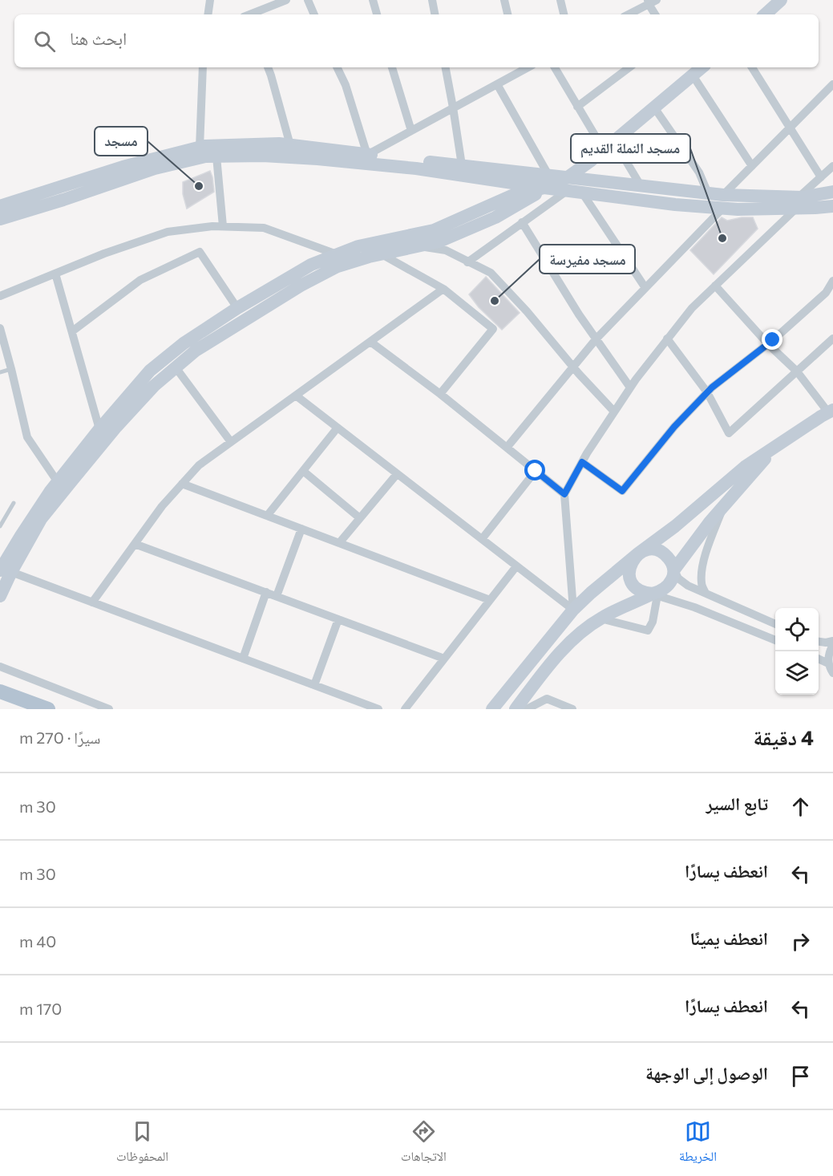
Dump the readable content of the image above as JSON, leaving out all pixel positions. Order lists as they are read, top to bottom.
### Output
{
  "places": ["مسجد", "مسجد النملة القديم", "مسجد مفيرسة"],
  "page": {
    "search": "ابحث هنا",
    "heading": ["4 دقيقة", "سيرًا · 270 m"],
    "list": [
      ["تابع السير", "30 m"],
      ["انعطف يسارًا", "30 m"],
      ["انعطف يمينًا", "40 m"],
      ["انعطف يسارًا", "170 m"],
      "الوصول إلى الوجهة"
    ],
    "nav": ["الخريطة", "الاتجاهات", "المحفوظات"]
  }
}
